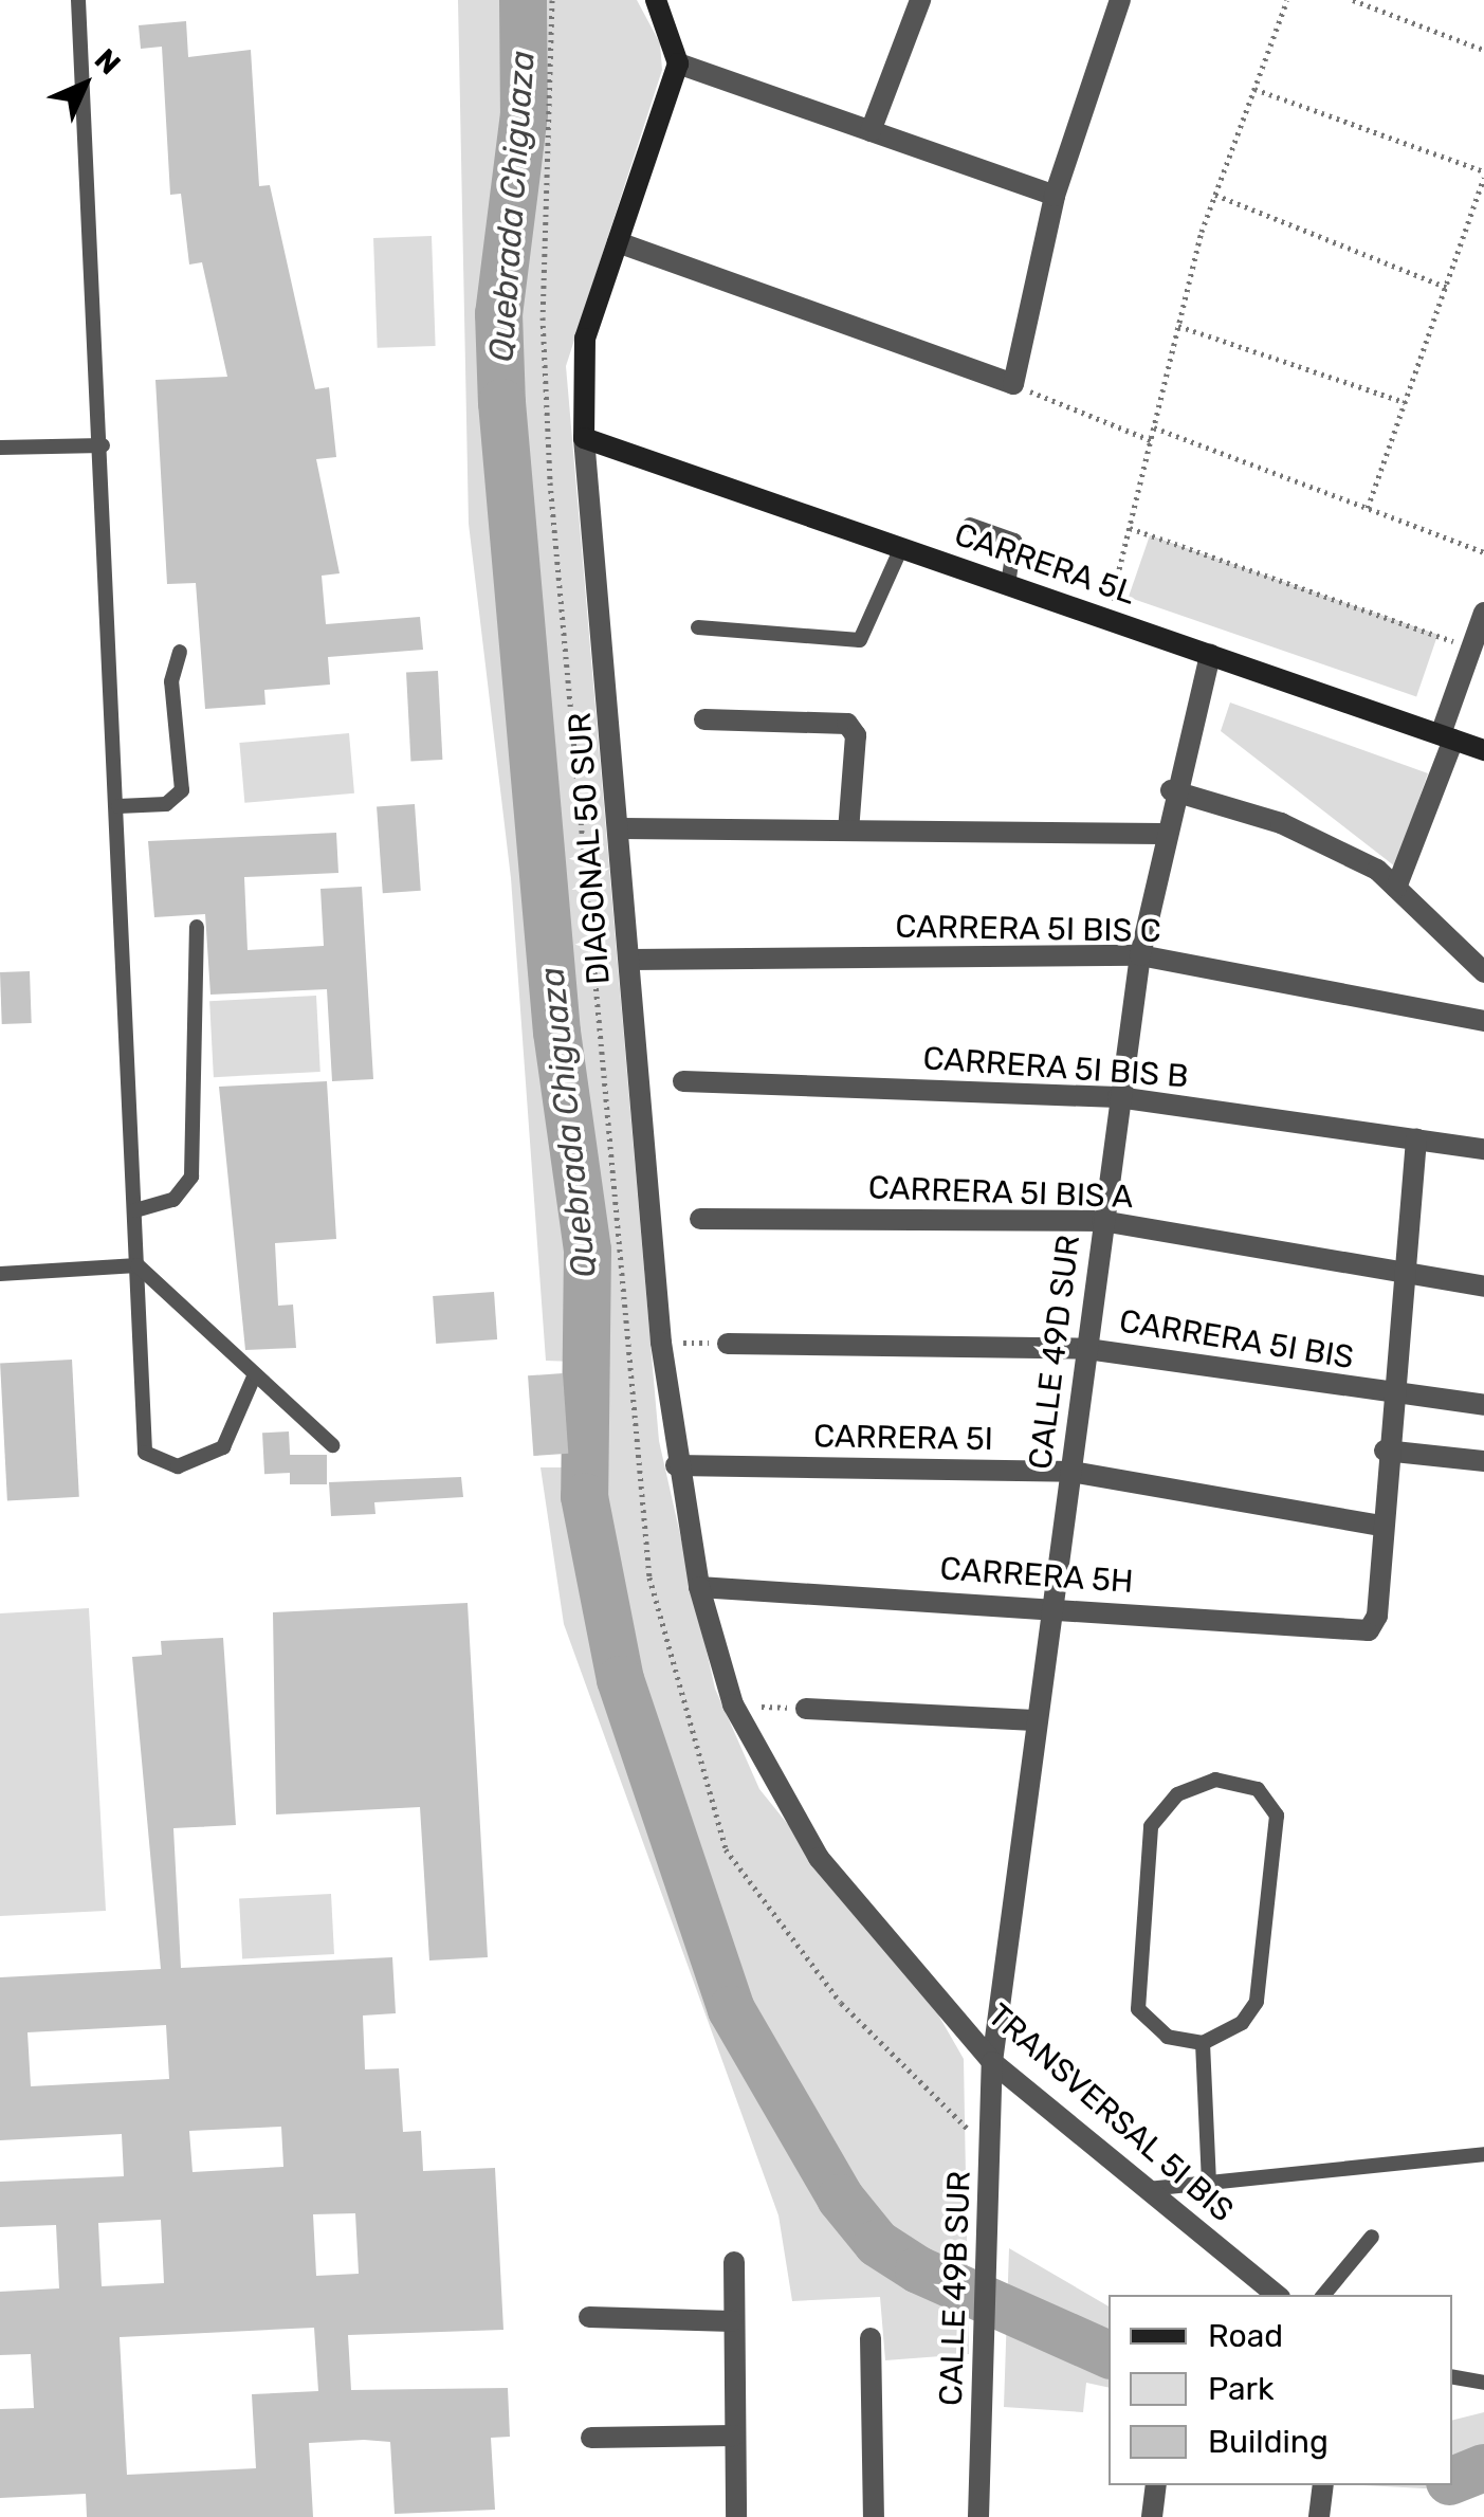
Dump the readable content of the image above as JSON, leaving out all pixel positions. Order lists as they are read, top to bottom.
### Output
{
  "streets": {
    "main road": ["CARRERA 5L", "DIAGONAL 50 SUR"],
    "street": [
      "CARRERA 5I BIS C",
      "CARRERA 5I BIS B",
      "CARRERA 5I BIS A",
      "CARRERA 5I BIS",
      "CALLE 49D SUR",
      "CARRERA 5I",
      "CARRERA 5H",
      "TRANSVERSAL 5I BIS",
      "CALLE 49B SUR"
    ]
  },
  "crossings": [
    ["CARRERA 5L", "DIAGONAL 50 SUR"],
    ["CARRERA 5L", "CALLE 49D SUR"],
    ["DIAGONAL 50 SUR", "CARRERA 5I BIS C"],
    ["DIAGONAL 50 SUR", "CARRERA 5I"],
    ["DIAGONAL 50 SUR", "CARRERA 5H"],
    ["DIAGONAL 50 SUR", "TRANSVERSAL 5I BIS"],
    ["CARRERA 5I BIS C", "CALLE 49D SUR"],
    ["CARRERA 5I BIS B", "CALLE 49D SUR"],
    ["CARRERA 5I BIS A", "CALLE 49D SUR"],
    ["CARRERA 5I BIS", "CALLE 49D SUR"],
    ["CALLE 49D SUR", "CARRERA 5I"],
    ["CALLE 49D SUR", "CARRERA 5H"],
    ["CALLE 49D SUR", "TRANSVERSAL 5I BIS"],
    ["CALLE 49D SUR", "CALLE 49B SUR"],
    ["CARRERA 5I", "CARRERA 5H"],
    ["TRANSVERSAL 5I BIS", "CALLE 49B SUR"]
  ],
  "water": ["Quebrada Chiguaza"],
  "legend": ["Road", "Park", "Building"],
  "north": "top right"
}
